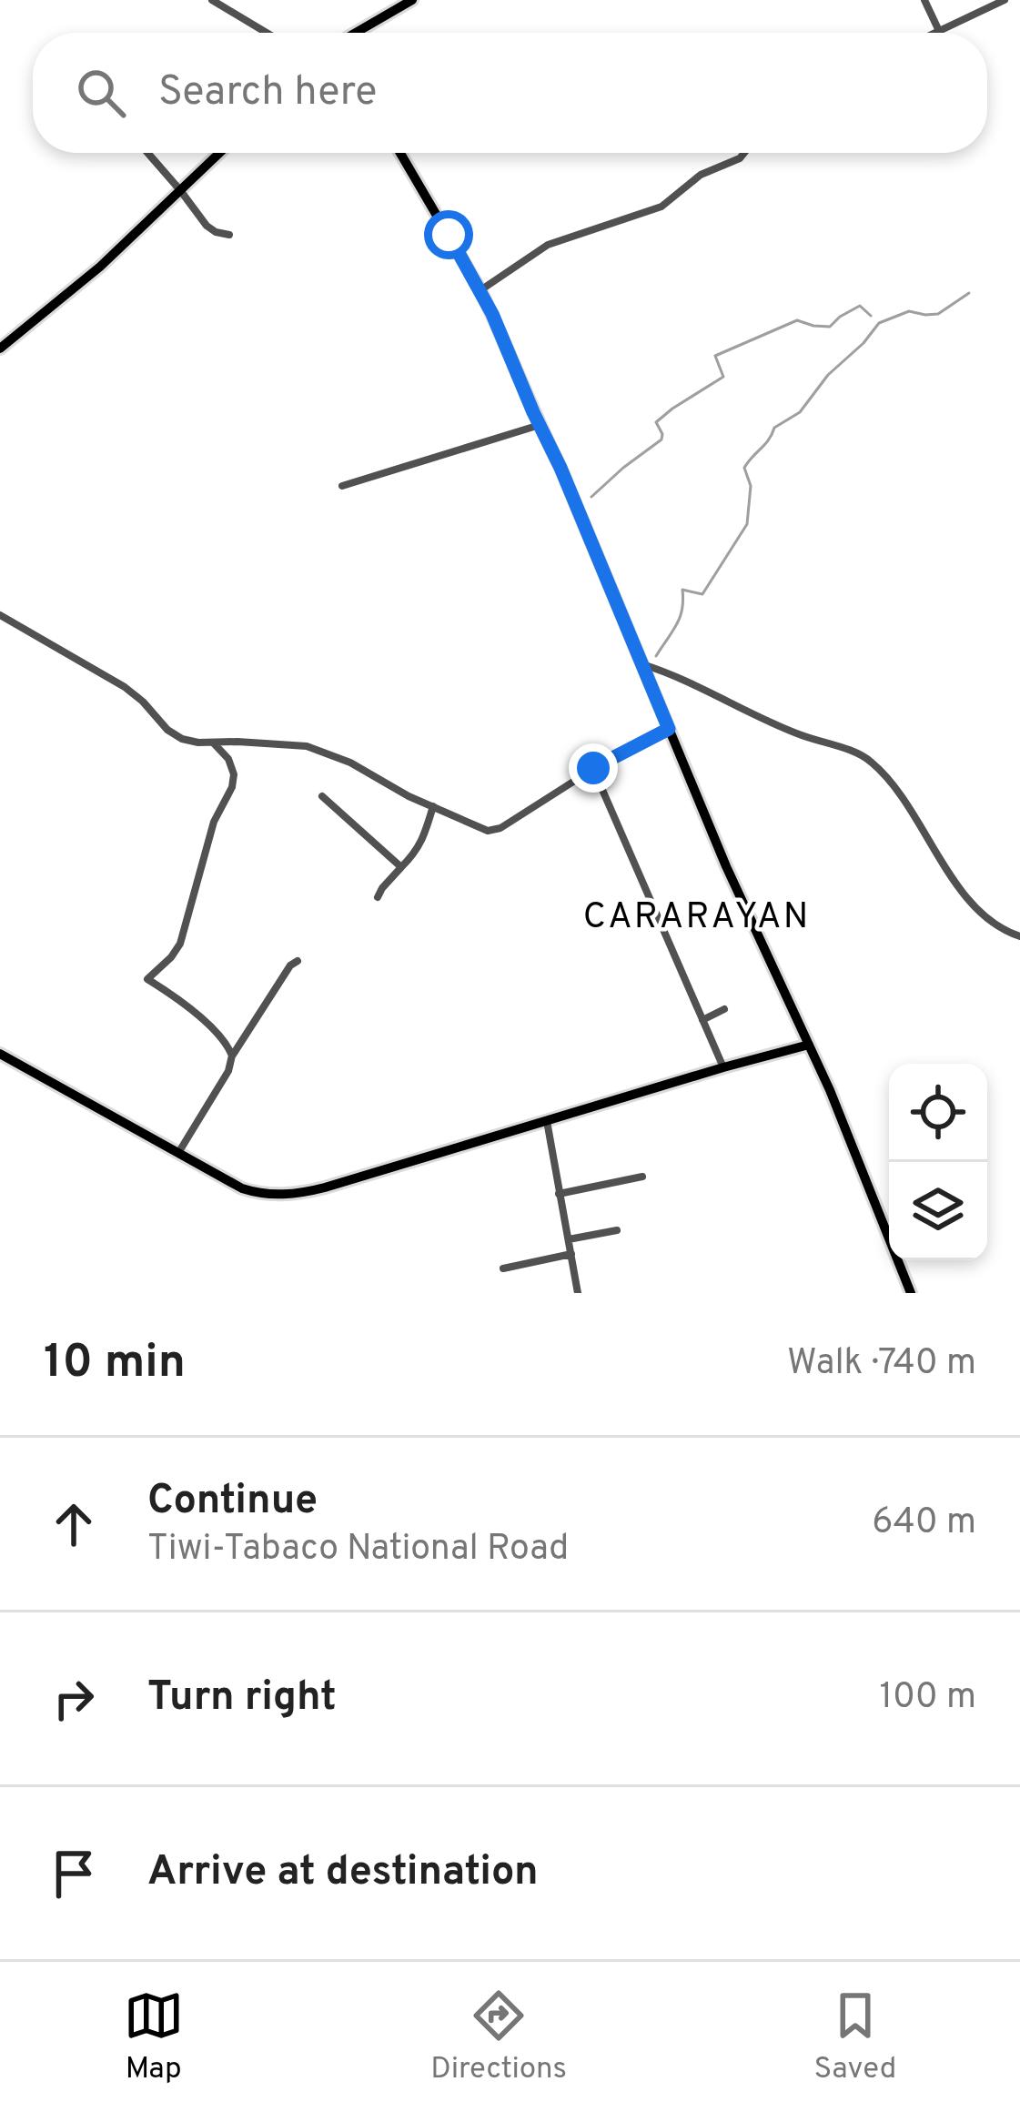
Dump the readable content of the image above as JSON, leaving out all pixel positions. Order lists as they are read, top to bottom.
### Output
{
  "districts": ["CARARAYAN"],
  "page": {
    "search": "Search here",
    "heading": ["10 min", "Walk · 740 m"],
    "list": [
      ["Continue", "Tiwi-Tabaco National Road", "640 m"],
      ["Turn right", "100 m"],
      "Arrive at destination"
    ],
    "nav": ["Map", "Directions", "Saved"]
  }
}
